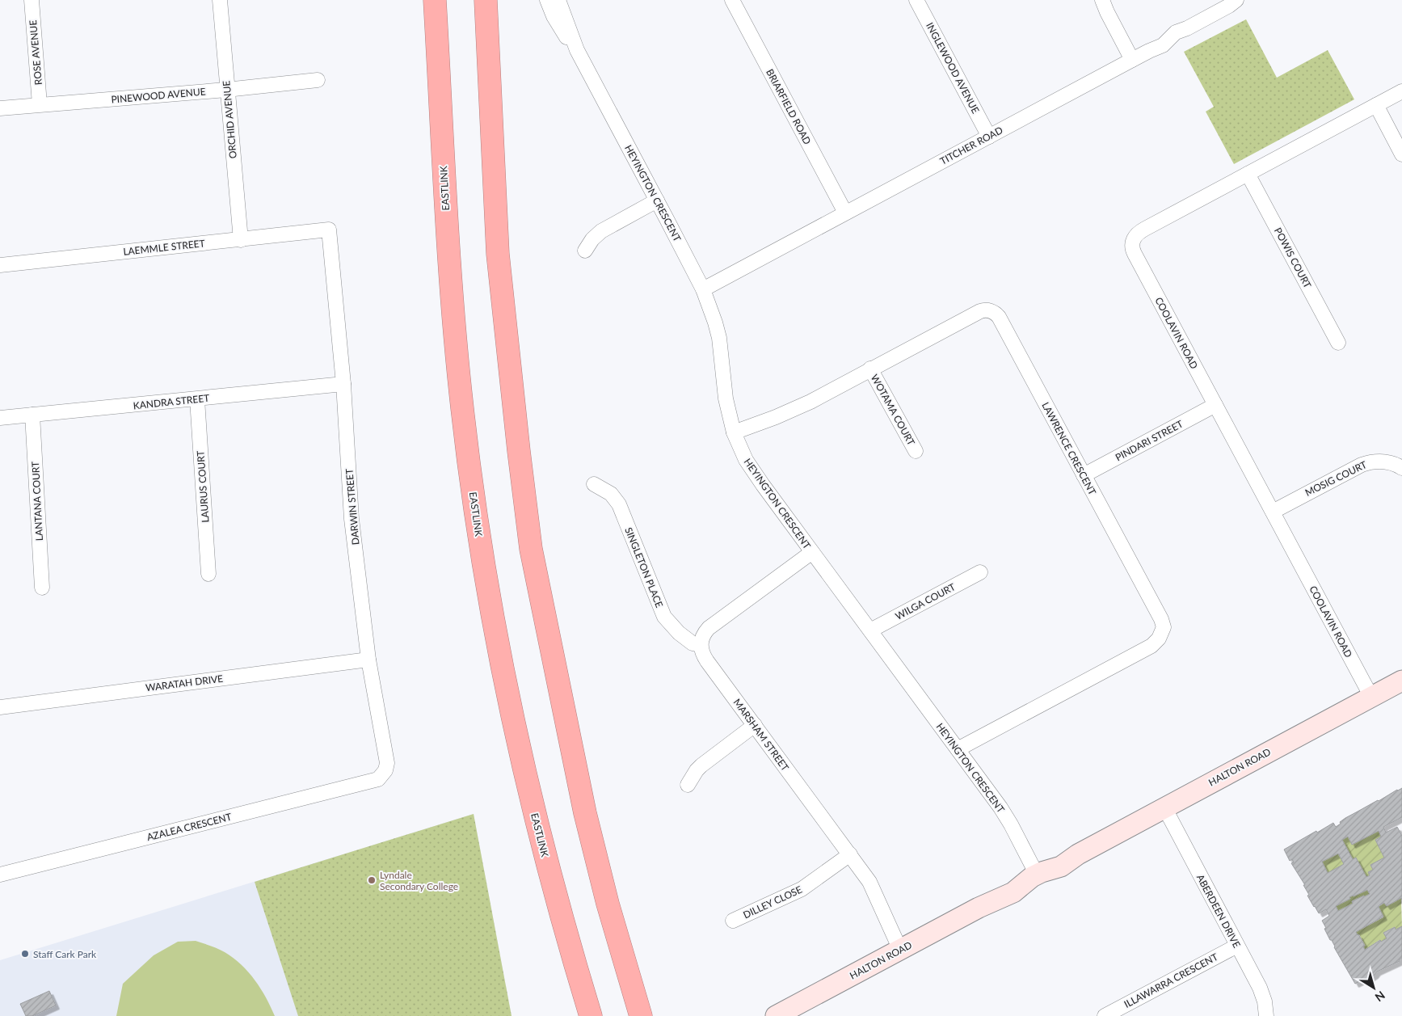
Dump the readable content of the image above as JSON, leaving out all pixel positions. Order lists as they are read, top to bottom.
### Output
{
  "streets": {
    "highway": ["EASTLINK"],
    "main road": ["HALTON ROAD"],
    "street": [
      "ROSE AVENUE",
      "INGLEWOOD AVENUE",
      "PINEWOOD AVENUE",
      "BRIARFIELD ROAD",
      "ORCHID AVENUE",
      "TITCHER ROAD",
      "HEYINGTON CRESCENT",
      "LAEMMLE STREET",
      "POWIS COURT",
      "COOLAVIN ROAD",
      "KANDRA STREET",
      "WOTAMA COURT",
      "PINDARI STREET",
      "LAWRENCE CRESCENT",
      "MOSIG COURT",
      "LAURUS COURT",
      "LANTANA COURT",
      "DARWIN STREET",
      "SINGLETON PLACE",
      "WILGA COURT",
      "WARATAH DRIVE",
      "MARSHAM STREET",
      "AZALEA CRESCENT",
      "DILLEY CLOSE",
      "ABERDEEN DRIVE",
      "ILLAWARRA CRESCENT"
    ]
  },
  "crossings": [
    ["ROSE AVENUE", "PINEWOOD AVENUE"],
    ["INGLEWOOD AVENUE", "TITCHER ROAD"],
    ["PINEWOOD AVENUE", "ORCHID AVENUE"],
    ["BRIARFIELD ROAD", "TITCHER ROAD"],
    ["ORCHID AVENUE", "LAEMMLE STREET"],
    ["TITCHER ROAD", "HEYINGTON CRESCENT"],
    ["HEYINGTON CRESCENT", "LAWRENCE CRESCENT"],
    ["HEYINGTON CRESCENT", "WILGA COURT"],
    ["HEYINGTON CRESCENT", "HALTON ROAD"],
    ["LAEMMLE STREET", "DARWIN STREET"],
    ["POWIS COURT", "COOLAVIN ROAD"],
    ["COOLAVIN ROAD", "PINDARI STREET"],
    ["COOLAVIN ROAD", "MOSIG COURT"],
    ["COOLAVIN ROAD", "HALTON ROAD"],
    ["KANDRA STREET", "LAURUS COURT"],
    ["KANDRA STREET", "LANTANA COURT"],
    ["KANDRA STREET", "DARWIN STREET"],
    ["WOTAMA COURT", "LAWRENCE CRESCENT"],
    ["PINDARI STREET", "LAWRENCE CRESCENT"],
    ["DARWIN STREET", "WARATAH DRIVE"],
    ["DARWIN STREET", "AZALEA CRESCENT"],
    ["SINGLETON PLACE", "MARSHAM STREET"],
    ["MARSHAM STREET", "HALTON ROAD"],
    ["MARSHAM STREET", "DILLEY CLOSE"],
    ["HALTON ROAD", "ABERDEEN DRIVE"],
    ["ABERDEEN DRIVE", "ILLAWARRA CRESCENT"]
  ],
  "places": ["Lyndale Secondary College", "Staff Cark Park"],
  "north": "bottom right"
}
